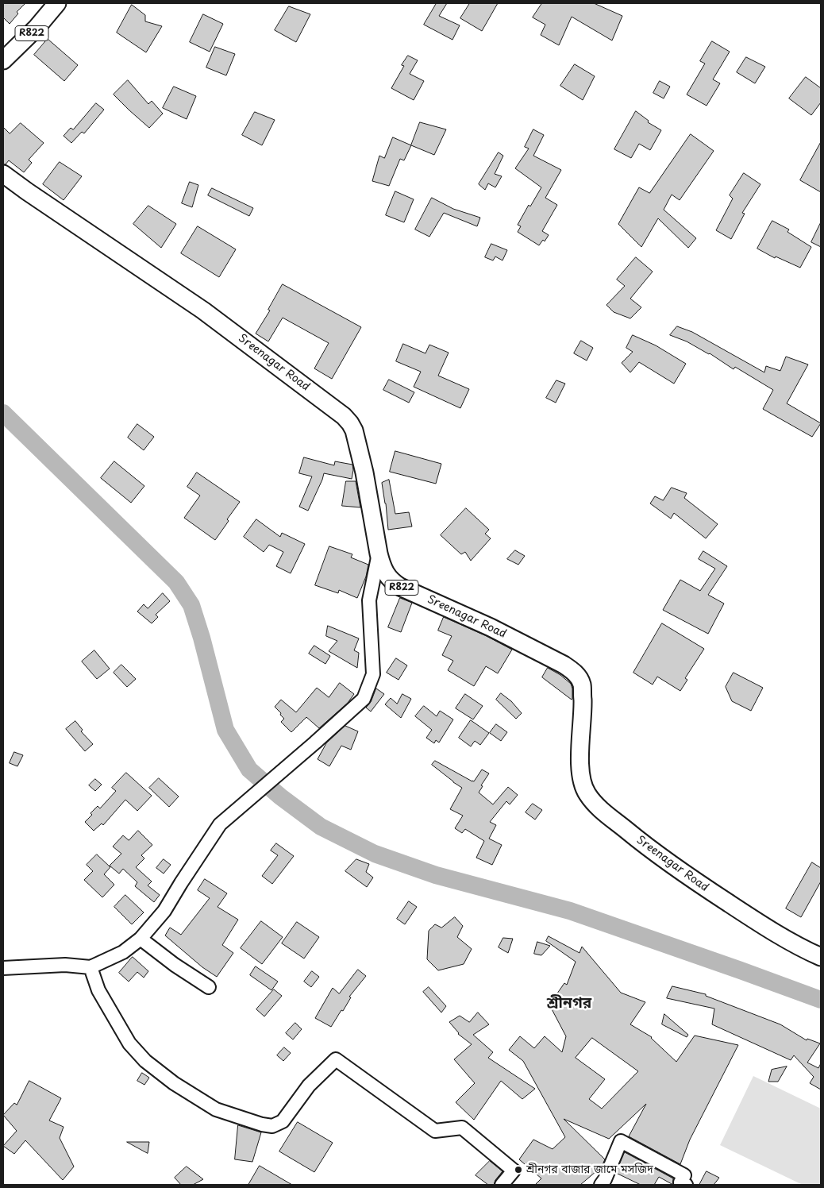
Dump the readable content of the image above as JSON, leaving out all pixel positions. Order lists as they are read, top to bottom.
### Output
{
  "streets": {
    "main road": ["R822", "Sreenagar Road"]
  },
  "districts": ["শ্রীনগর"],
  "places": ["শ্রীনগর বাজার জামে মসজিদ"]
}
